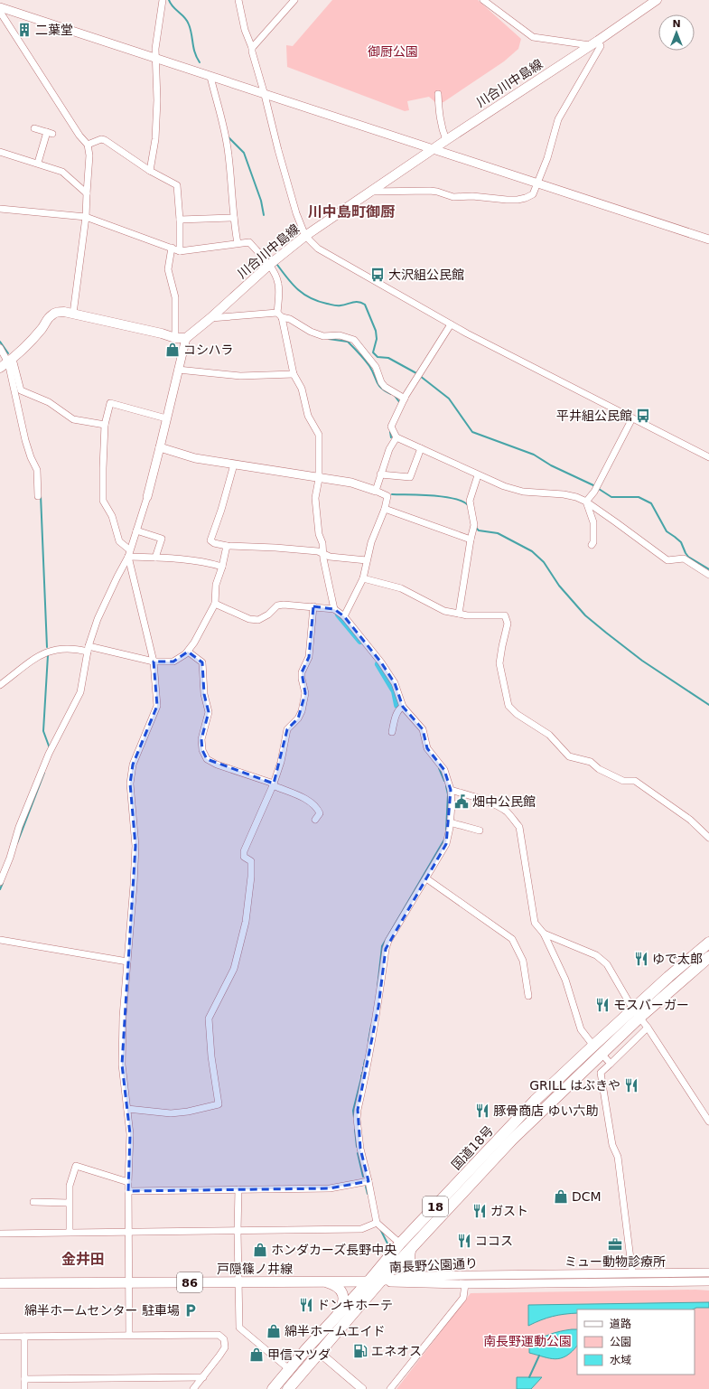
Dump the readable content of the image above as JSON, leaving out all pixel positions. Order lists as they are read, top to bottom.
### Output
{
  "streets": {
    "highway": ["国道18号", "18"],
    "main road": ["川合川中島線", "戸隠篠ノ井線", "86"],
    "street": ["南長野公園通り"]
  },
  "crossings": [
    ["国道18号", "南長野公園通り"],
    ["国道18号", "戸隠篠ノ井線"],
    ["南長野公園通り", "戸隠篠ノ井線"]
  ],
  "districts": ["川中島町御厨", "金井田"],
  "parks": ["御厨公園", "南長野運動公園"],
  "places": {
    "building": ["二葉堂"],
    "bus stop": ["大沢組公民館", "平井組公民館"],
    "shop": [
      "コシハラ",
      "DCM",
      "ホンダカーズ長野中央",
      "綿半ホームエイド",
      "甲信マツダ"
    ],
    "public building": ["畑中公民館"],
    "restaurant": [
      "ゆで太郎",
      "モスバーガー",
      "GRILL はぶきや",
      "豚骨商店 ゆい六助",
      "ガスト",
      "ココス",
      "ドンキホーテ"
    ],
    "office": ["ミュー動物診療所"],
    "parking": ["綿半ホームセンター 駐車場"],
    "fuel station": ["エネオス"]
  },
  "legend": ["道路", "公園", "水域"],
  "north": "top"
}
